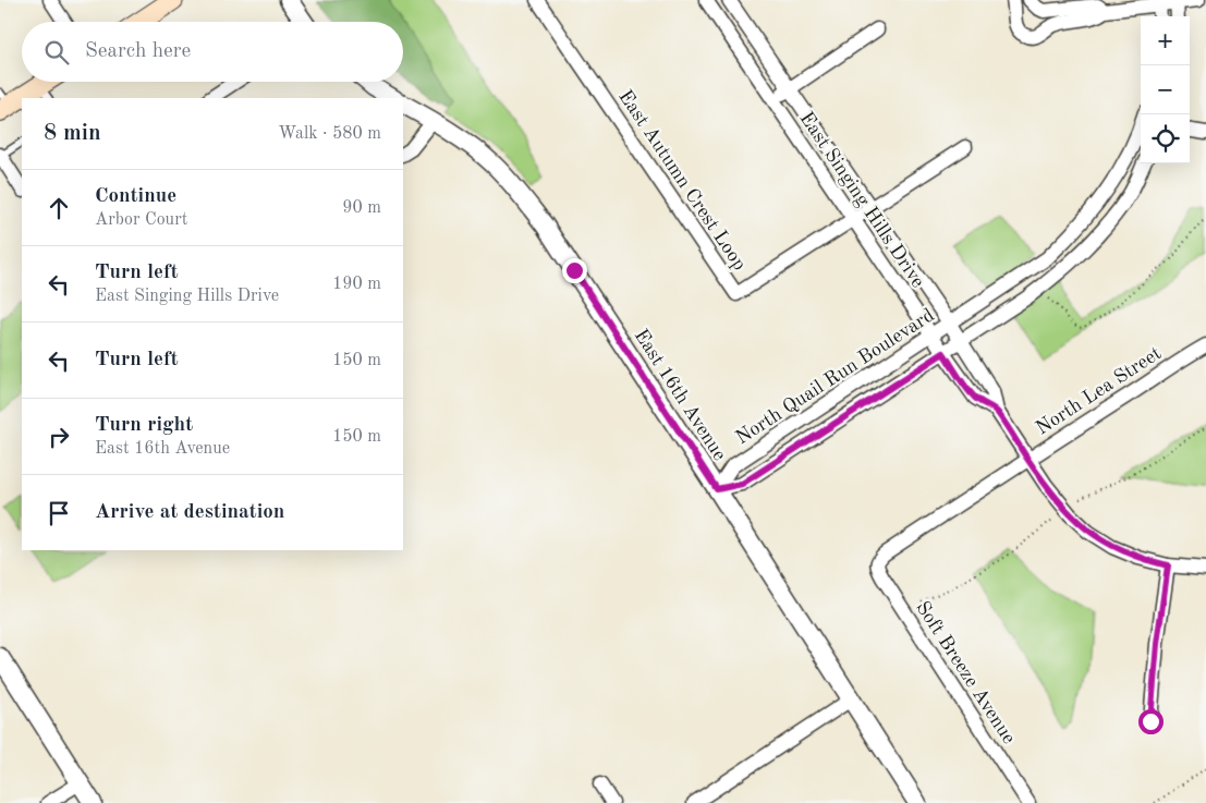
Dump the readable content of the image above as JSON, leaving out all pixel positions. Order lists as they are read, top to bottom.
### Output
{
  "streets": {
    "street": [
      "East Autumn Crest Loop",
      "East Singing Hills Drive",
      "North Quail Run Boulevard",
      "North Lea Street",
      "East 16th Avenue",
      "Soft Breeze Avenue"
    ]
  },
  "crossings": [
    ["East Autumn Crest Loop", "East Singing Hills Drive"],
    ["East Singing Hills Drive", "North Quail Run Boulevard"],
    ["East Singing Hills Drive", "North Lea Street"],
    ["North Quail Run Boulevard", "East 16th Avenue"],
    ["North Lea Street", "Soft Breeze Avenue"]
  ],
  "page": {
    "map_buttons": ["+", "−"],
    "search": "Search here",
    "heading": ["8 min", "Walk · 580 m"],
    "list": [
      ["Continue", "Arbor Court", "90 m"],
      ["Turn left", "East Singing Hills Drive", "190 m"],
      ["Turn left", "150 m"],
      ["Turn right", "East 16th Avenue", "150 m"],
      "Arrive at destination"
    ]
  }
}
